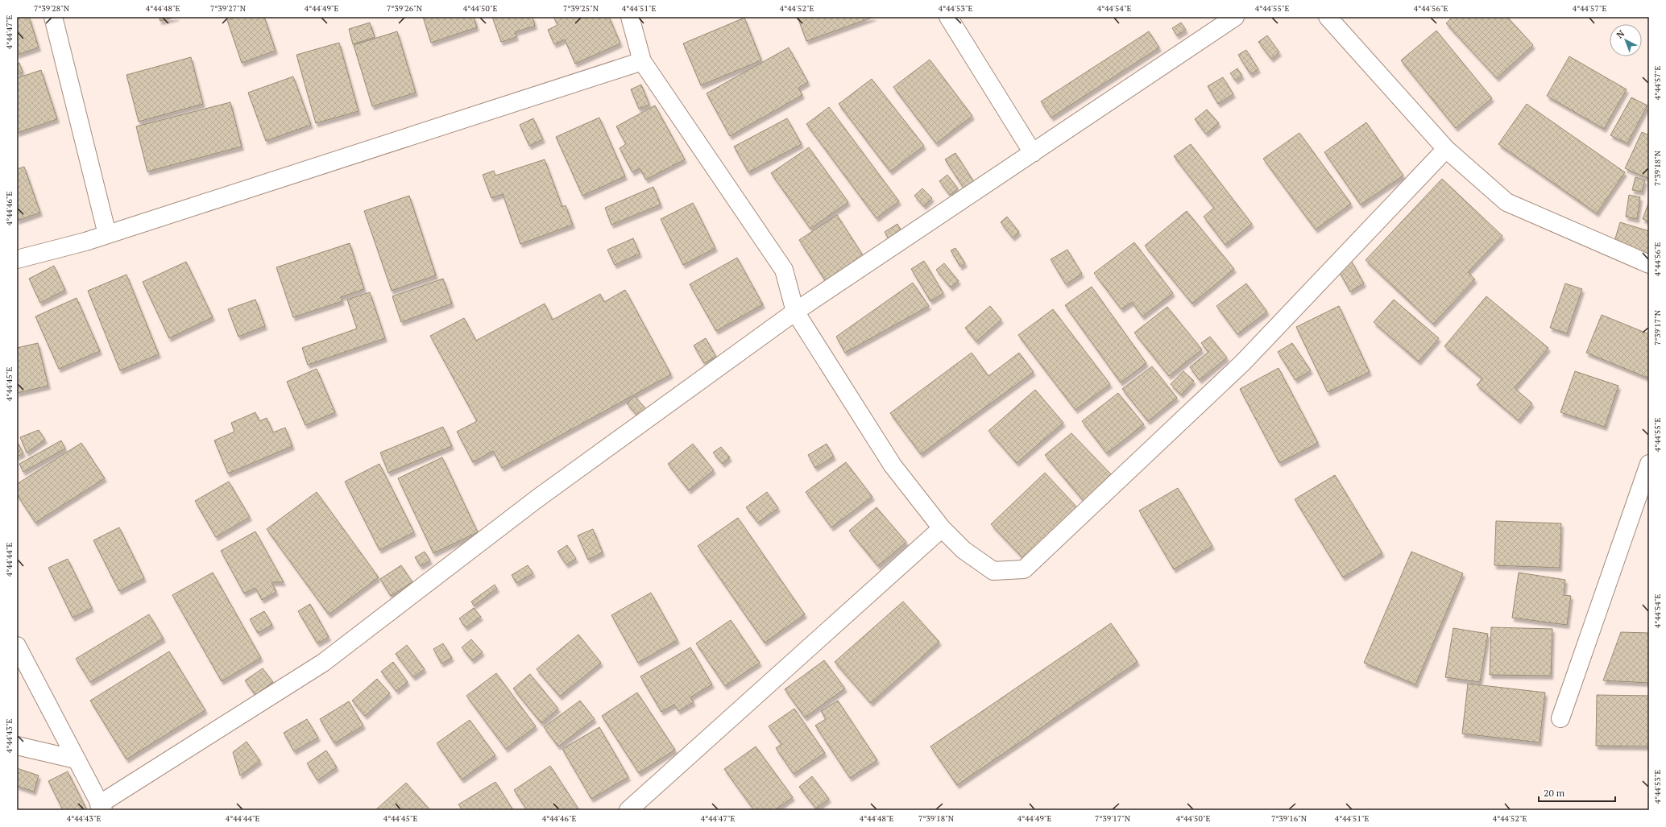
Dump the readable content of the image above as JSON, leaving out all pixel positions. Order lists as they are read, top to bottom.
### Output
{
  "scale_bar": "20 m",
  "north": "top left",
  "coordinates": [
    "7°39'28\"N",
    "4°44'48\"E",
    "7°39'27\"N",
    "4°44'49\"E",
    "7°39'26\"N",
    "4°44'50\"E",
    "7°39'25\"N",
    "4°44'51\"E",
    "4°44'52\"E",
    "4°44'53\"E",
    "4°44'54\"E",
    "4°44'55\"E",
    "4°44'56\"E",
    "4°44'57\"E",
    "4°44'47\"E",
    "7°39'18\"N",
    "4°44'46\"E",
    "7°39'17\"N",
    "4°44'45\"E",
    "4°44'44\"E",
    "4°44'43\"E",
    "7°39'16\"N"
  ]
}
